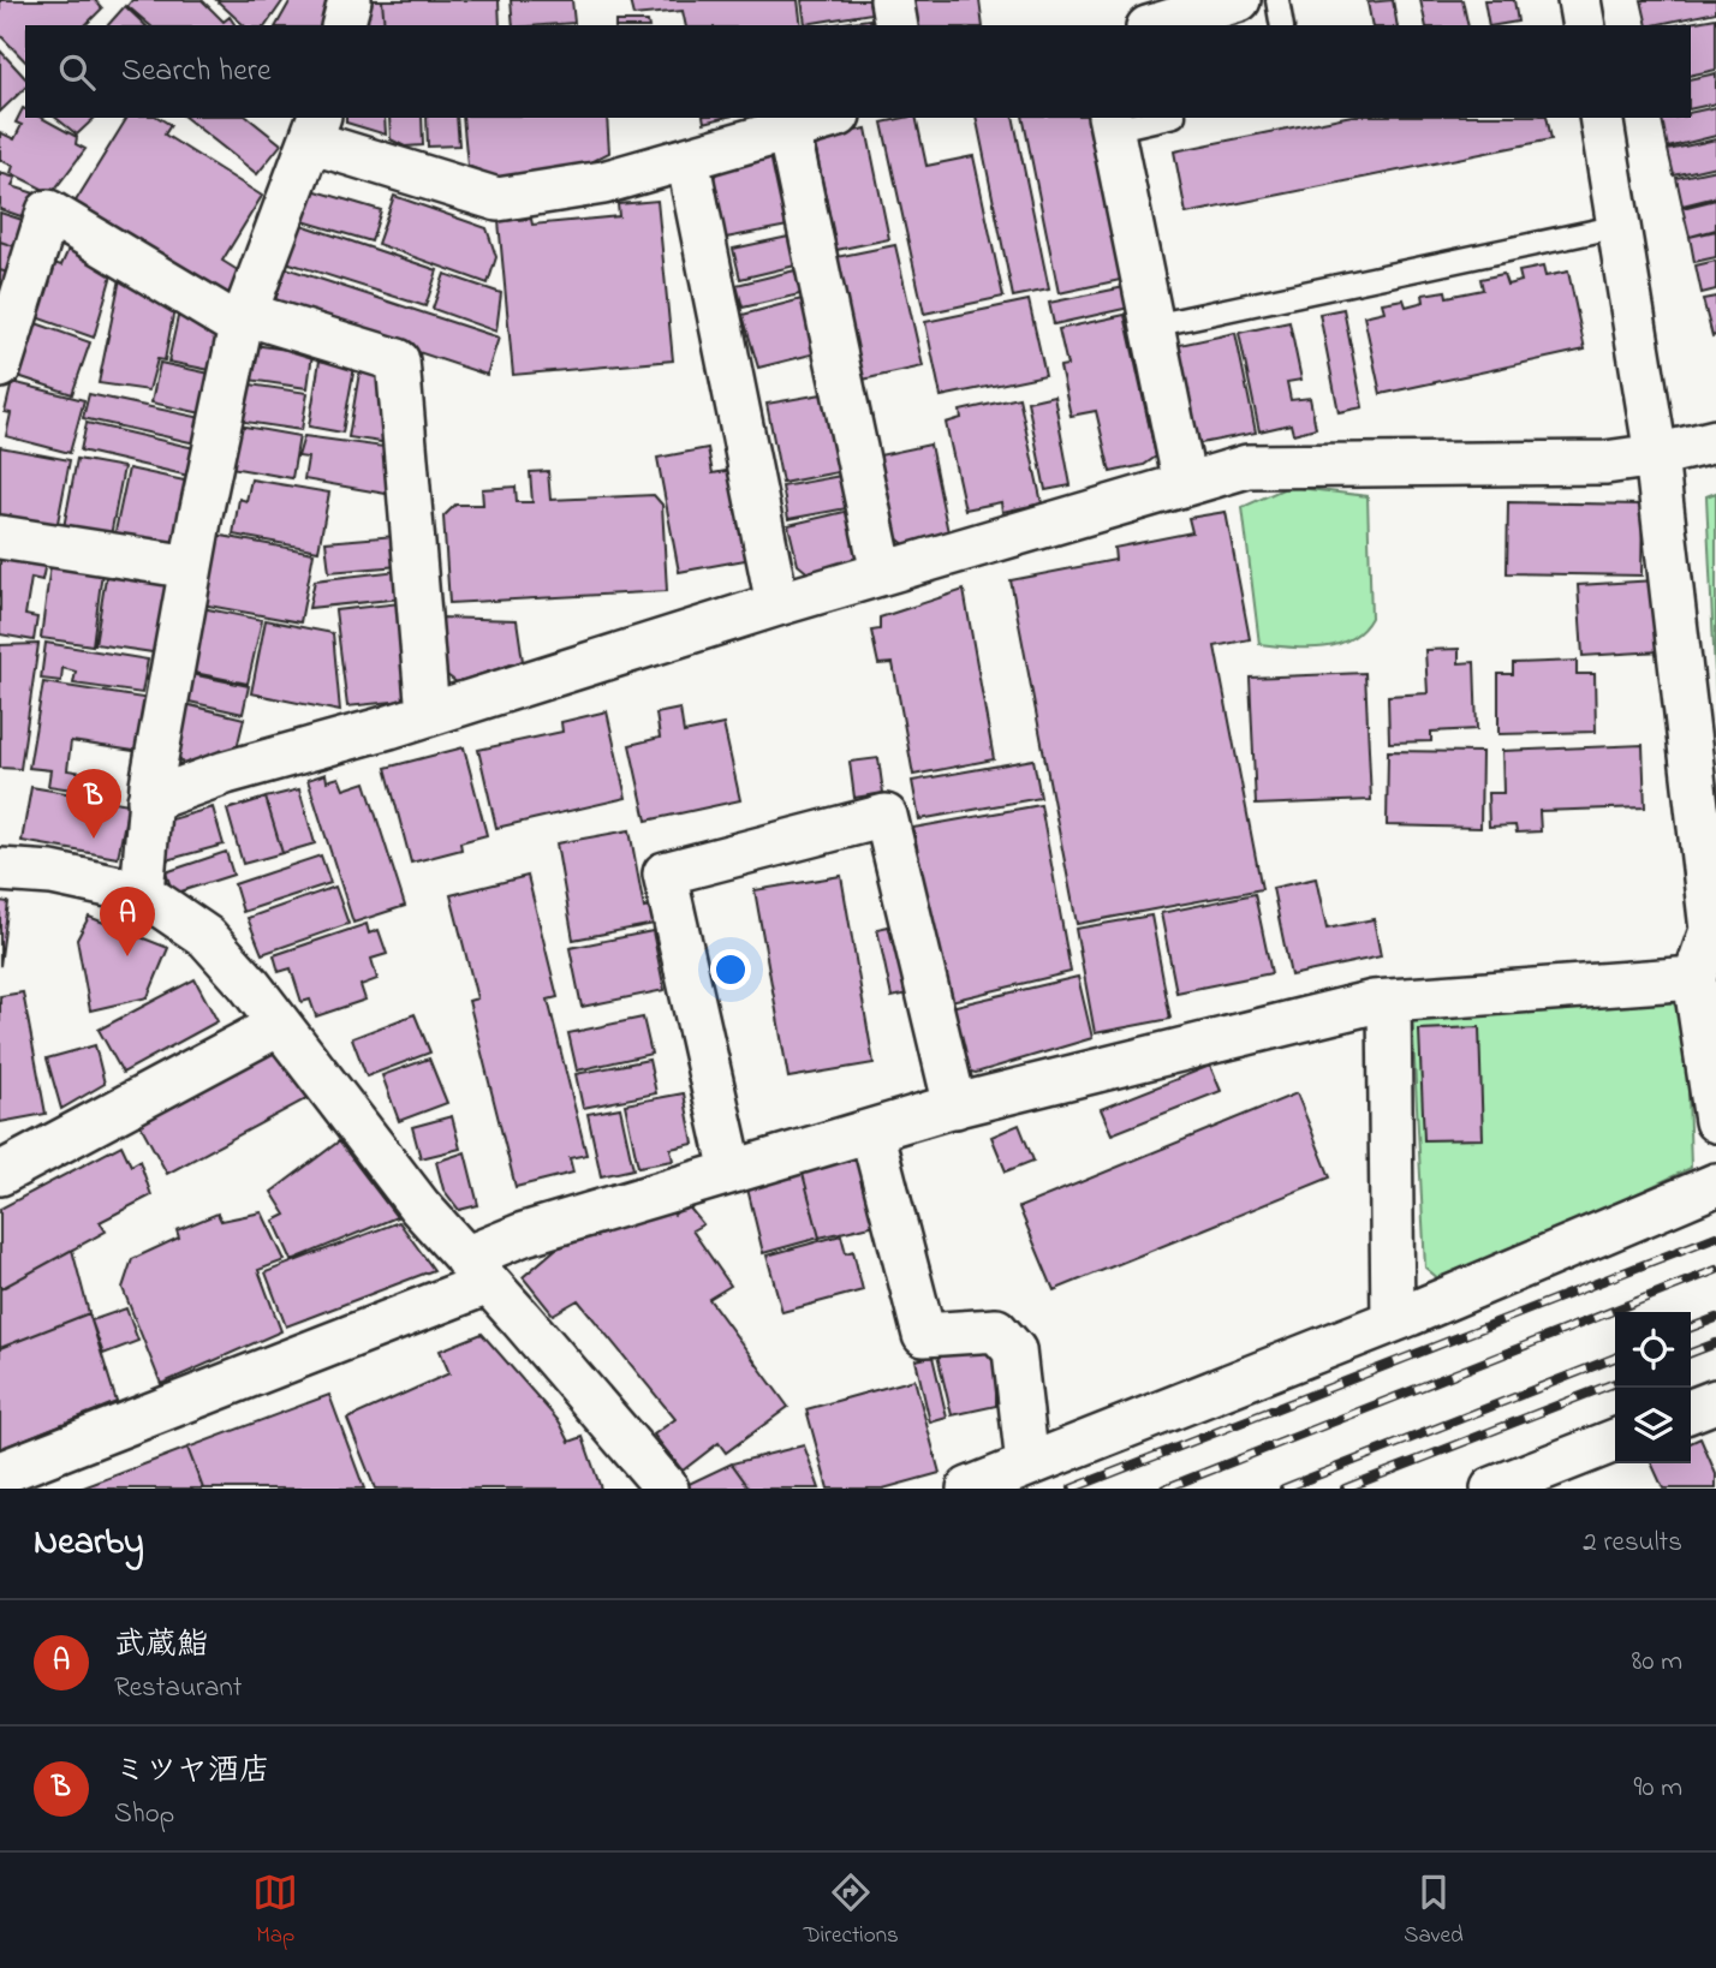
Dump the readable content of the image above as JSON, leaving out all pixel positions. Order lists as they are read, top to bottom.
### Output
{
  "page": {
    "search": "Search here",
    "pins": ["B", "A"],
    "heading": ["Nearby", "2 results"],
    "list": [
      {
        "mark": "A",
        "name": "武蔵鮨",
        "note": "Restaurant",
        "value": "80 m"
      },
      {
        "mark": "B",
        "name": "ミツヤ酒店",
        "note": "Shop",
        "value": "90 m"
      }
    ],
    "nav": ["Map", "Directions", "Saved"]
  }
}
